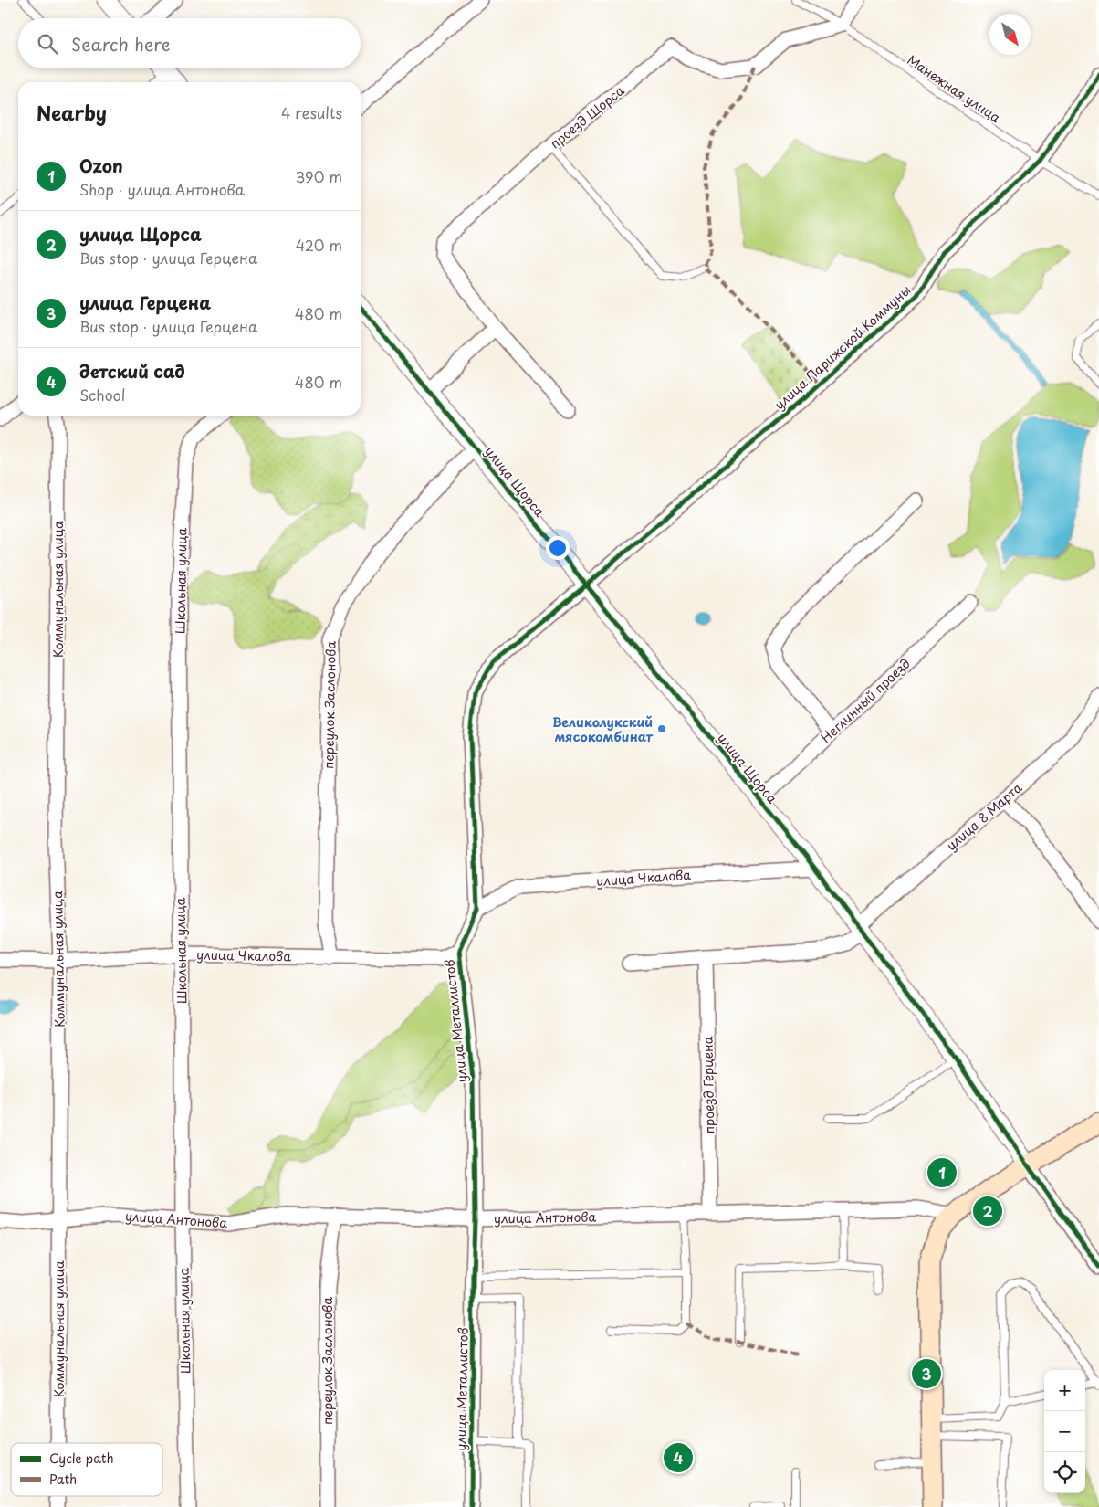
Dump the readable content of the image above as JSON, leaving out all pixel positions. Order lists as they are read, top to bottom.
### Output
{
  "streets": {
    "street": [
      "проезд Щорса",
      "улица Парижской Коммуны",
      "улица Щорса",
      "Школьная улица",
      "Коммунальная улица",
      "Неглинный проезд",
      "переулок Заслонова",
      "улица 8 Марта",
      "улица Чкалова",
      "улица Металлистов",
      "проезд Герцена",
      "улица Антонова"
    ],
    "lane": ["Манежная улица"]
  },
  "crossings": [
    ["Манежная улица", "проезд Щорса"],
    ["Манежная улица", "улица Парижской Коммуны"],
    ["улица Парижской Коммуны", "улица Щорса"],
    ["улица Парижской Коммуны", "улица Металлистов"],
    ["улица Щорса", "Неглинный проезд"],
    ["улица Щорса", "переулок Заслонова"],
    ["улица Щорса", "улица 8 Марта"],
    ["улица Щорса", "улица Чкалова"],
    ["улица Щорса", "улица Металлистов"],
    ["Школьная улица", "улица Чкалова"],
    ["Школьная улица", "улица Антонова"],
    ["Коммунальная улица", "улица Чкалова"],
    ["Коммунальная улица", "улица Антонова"],
    ["переулок Заслонова", "улица Чкалова"],
    ["переулок Заслонова", "улица Антонова"],
    ["улица Чкалова", "улица Металлистов"],
    ["улица Металлистов", "улица Антонова"],
    ["проезд Герцена", "улица Антонова"]
  ],
  "places": ["Великолукский мясокомбинат"],
  "legend": ["Cycle path", "Path"],
  "north": "bottom right",
  "page": {
    "search": "Search here",
    "heading": ["Nearby", "4 results"],
    "list": [
      {
        "mark": "1",
        "name": "Ozon",
        "note": "Shop · улица Антонова",
        "value": "390 m"
      },
      {
        "mark": "2",
        "name": "улица Щорса",
        "note": "Bus stop · улица Герцена",
        "value": "420 m"
      },
      {
        "mark": "3",
        "name": "улица Герцена",
        "note": "Bus stop · улица Герцена",
        "value": "480 m"
      },
      {
        "mark": "4",
        "name": "детский сад",
        "note": "School",
        "value": "480 m"
      }
    ],
    "pins": [
      "1",
      "2",
      "3",
      "4"
    ],
    "map_buttons": ["+", "−"]
  }
}
